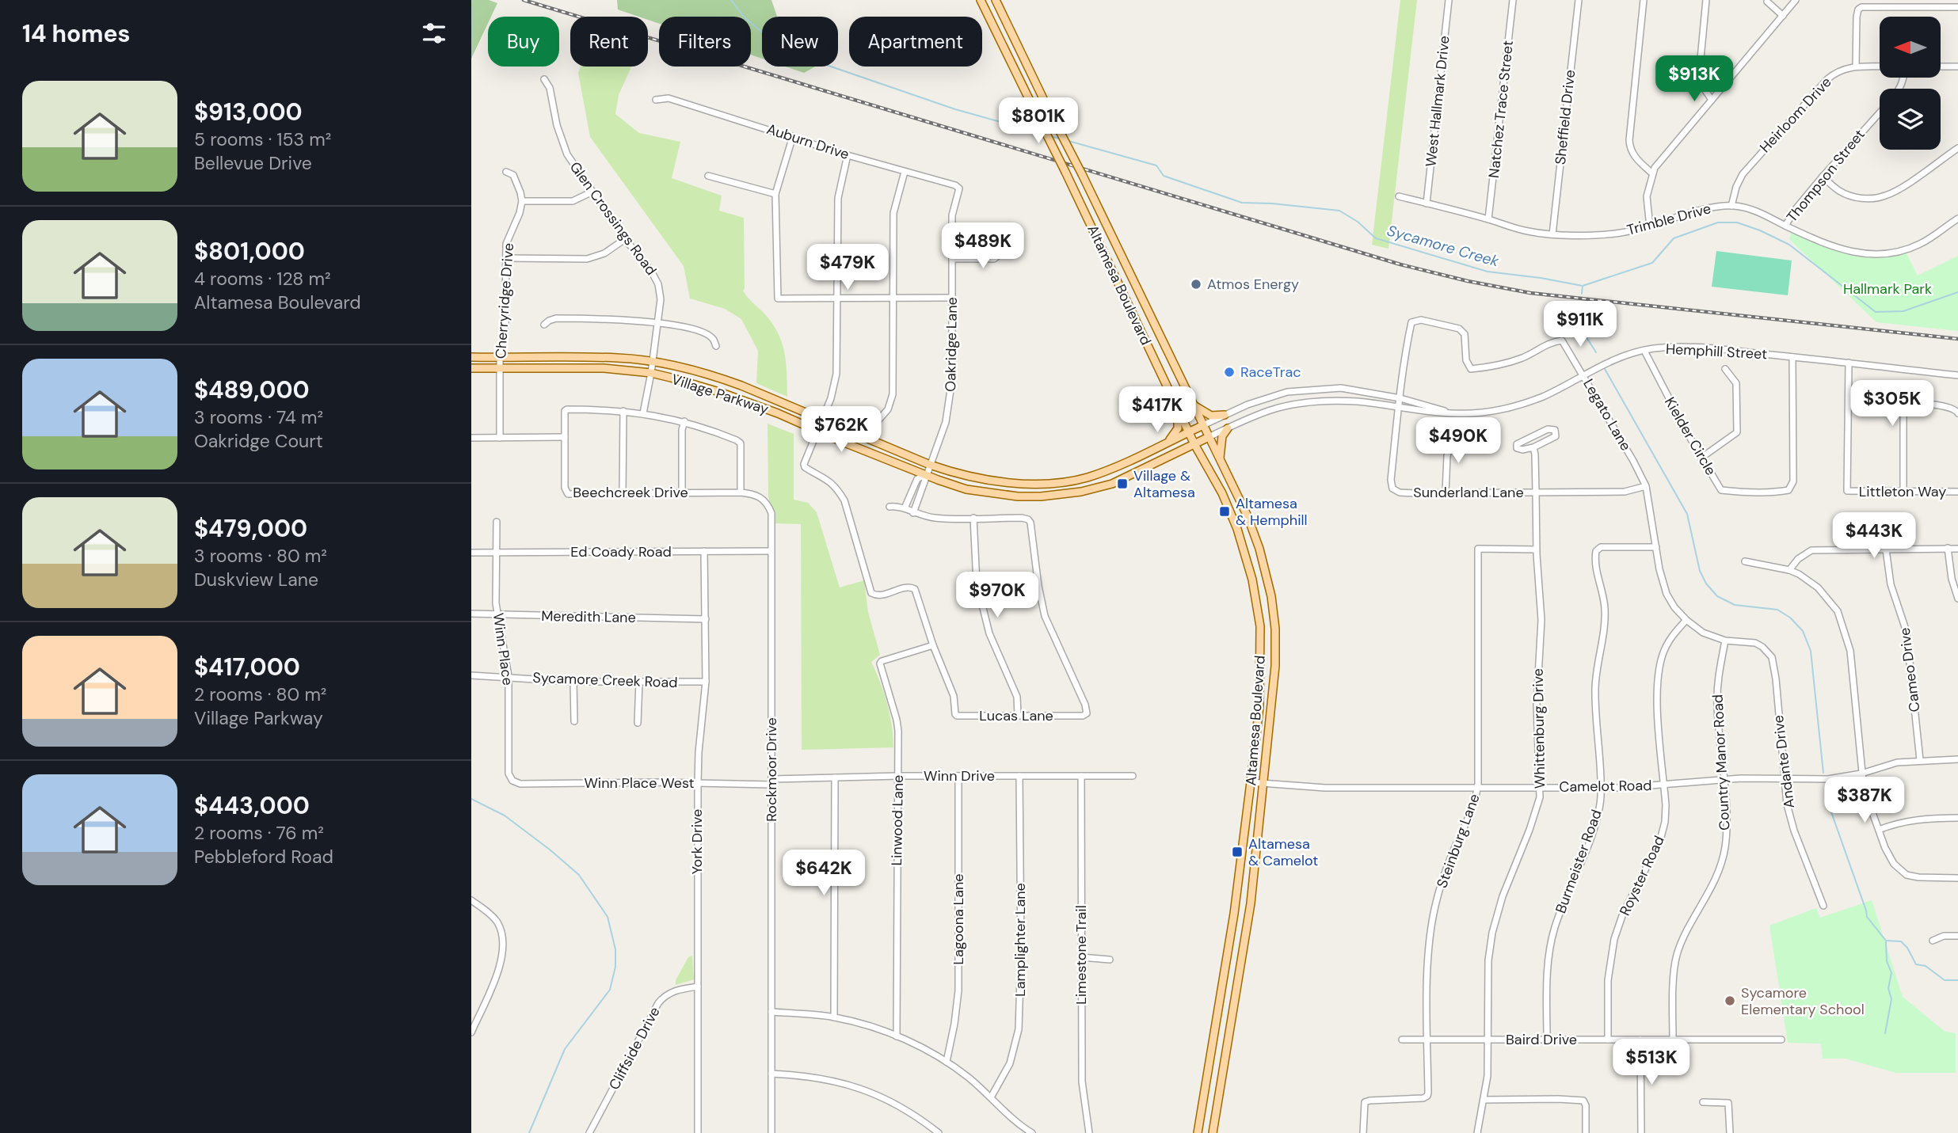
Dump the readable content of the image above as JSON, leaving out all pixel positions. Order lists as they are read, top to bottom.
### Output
{
  "streets": {
    "main road": ["Altamesa Boulevard", "Village Parkway"],
    "street": [
      "West Hallmark Drive",
      "Natchez Trace Street",
      "Heirloom Drive",
      "Sheffield Drive",
      "Auburn Drive",
      "Thompson Street",
      "Glen Crossings Road",
      "Trimble Drive",
      "Cherryridge Drive",
      "Oakridge Lane",
      "Hemphill Street",
      "Legato Lane",
      "Kielder Circle",
      "Littleton Way",
      "Beechcreek Drive",
      "Sunderland Lane",
      "Ed Coady Road",
      "Meredith Lane",
      "Winn Place",
      "Cameo Drive",
      "Sycamore Creek Road",
      "Lucas Lane",
      "Whittenburg Drive",
      "Andante Drive",
      "Country Manor Road",
      "Rockmoor Drive",
      "Winn Drive",
      "Winn Place West",
      "Camelot Road",
      "Linwood Lane",
      "Steinburg Lane",
      "York Drive",
      "Burmeister Road",
      "Royster Road",
      "Lagoona Lane",
      "Lamplighter Lane",
      "Limestone Trail",
      "Baird Drive",
      "Cliffside Drive"
    ]
  },
  "crossings": [
    ["West Hallmark Drive", "Trimble Drive"],
    ["Natchez Trace Street", "Trimble Drive"],
    ["Heirloom Drive", "Trimble Drive"],
    ["Sheffield Drive", "Trimble Drive"],
    ["Auburn Drive", "Oakridge Lane"],
    ["Thompson Street", "Trimble Drive"],
    ["Glen Crossings Road", "Village Parkway"],
    ["Glen Crossings Road", "Beechcreek Drive"],
    ["Altamesa Boulevard", "Hemphill Street"],
    ["Altamesa Boulevard", "Village Parkway"],
    ["Altamesa Boulevard", "Camelot Road"],
    ["Cherryridge Drive", "Village Parkway"],
    ["Oakridge Lane", "Village Parkway"],
    ["Hemphill Street", "Village Parkway"],
    ["Hemphill Street", "Legato Lane"],
    ["Hemphill Street", "Kielder Circle"],
    ["Hemphill Street", "Littleton Way"],
    ["Hemphill Street", "Sunderland Lane"],
    ["Village Parkway", "Lucas Lane"],
    ["Legato Lane", "Sunderland Lane"],
    ["Legato Lane", "Andante Drive"],
    ["Legato Lane", "Country Manor Road"],
    ["Legato Lane", "Burmeister Road"],
    ["Legato Lane", "Royster Road"],
    ["Beechcreek Drive", "Rockmoor Drive"],
    ["Sunderland Lane", "Whittenburg Drive"],
    ["Ed Coady Road", "Winn Place"],
    ["Ed Coady Road", "Rockmoor Drive"],
    ["Ed Coady Road", "York Drive"],
    ["Meredith Lane", "Winn Place"],
    ["Meredith Lane", "York Drive"],
    ["Winn Place", "Sycamore Creek Road"],
    ["Winn Place", "Winn Place West"],
    ["Cameo Drive", "Camelot Road"],
    ["Sycamore Creek Road", "York Drive"],
    ["Lucas Lane", "Linwood Lane"],
    ["Whittenburg Drive", "Camelot Road"],
    ["Whittenburg Drive", "Steinburg Lane"],
    ["Whittenburg Drive", "Baird Drive"],
    ["Andante Drive", "Camelot Road"],
    ["Country Manor Road", "Camelot Road"],
    ["Country Manor Road", "Baird Drive"],
    ["Rockmoor Drive", "Winn Drive"],
    ["Rockmoor Drive", "Winn Place West"],
    ["Winn Drive", "Winn Place West"],
    ["Winn Drive", "Linwood Lane"],
    ["Winn Drive", "Lagoona Lane"],
    ["Winn Drive", "Lamplighter Lane"],
    ["Winn Drive", "Limestone Trail"],
    ["Winn Place West", "York Drive"],
    ["Camelot Road", "Steinburg Lane"],
    ["Camelot Road", "Burmeister Road"],
    ["Camelot Road", "Royster Road"],
    ["Steinburg Lane", "Baird Drive"],
    ["York Drive", "Cliffside Drive"],
    ["Burmeister Road", "Baird Drive"],
    ["Royster Road", "Baird Drive"]
  ],
  "water": ["Sycamore Creek"],
  "parks": ["Hallmark Park"],
  "places": {
    "other": ["Atmos Energy", "RaceTrac", "Sycamore Elementary School"],
    "transit": ["Village & Altamesa", "Altamesa & Hemphill", "Altamesa & Camelot"]
  },
  "north": "left",
  "page": {
    "heading": "14 homes",
    "chip": [
      "Buy",
      "Rent",
      "Filters",
      "New",
      "Apartment"
    ],
    "price": [
      "$913K",
      "$801K",
      "$489K",
      "$479K",
      "$911K",
      "$305K",
      "$417K",
      "$762K",
      "$490K",
      "$443K",
      "$970K",
      "$387K",
      "$642K",
      "$513K"
    ],
    "list": [
      {
        "name": "$913,000",
        "note": "5 rooms · 153 m² · Bellevue Drive"
      },
      {
        "name": "$801,000",
        "note": "4 rooms · 128 m² · Altamesa Boulevard"
      },
      {
        "name": "$489,000",
        "note": "3 rooms · 74 m² · Oakridge Court"
      },
      {
        "name": "$479,000",
        "note": "3 rooms · 80 m² · Duskview Lane"
      },
      {
        "name": "$417,000",
        "note": "2 rooms · 80 m² · Village Parkway"
      },
      {
        "name": "$443,000",
        "note": "2 rooms · 76 m² · Pebbleford Road"
      }
    ]
  }
}
